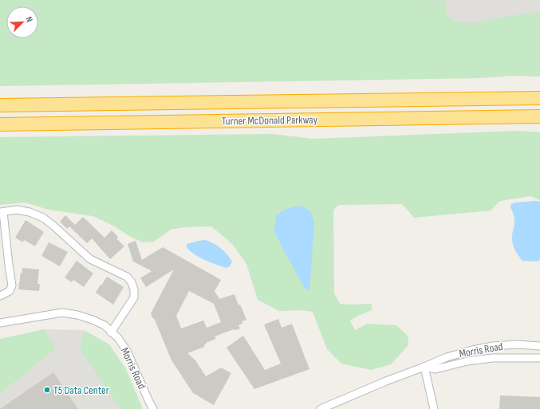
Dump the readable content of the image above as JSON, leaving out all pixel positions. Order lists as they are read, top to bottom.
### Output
{
  "streets": {
    "highway": ["Turner McDonald Parkway"],
    "street": ["Morris Road"]
  },
  "places": ["T5 Data Center"],
  "north": "top right"
}
